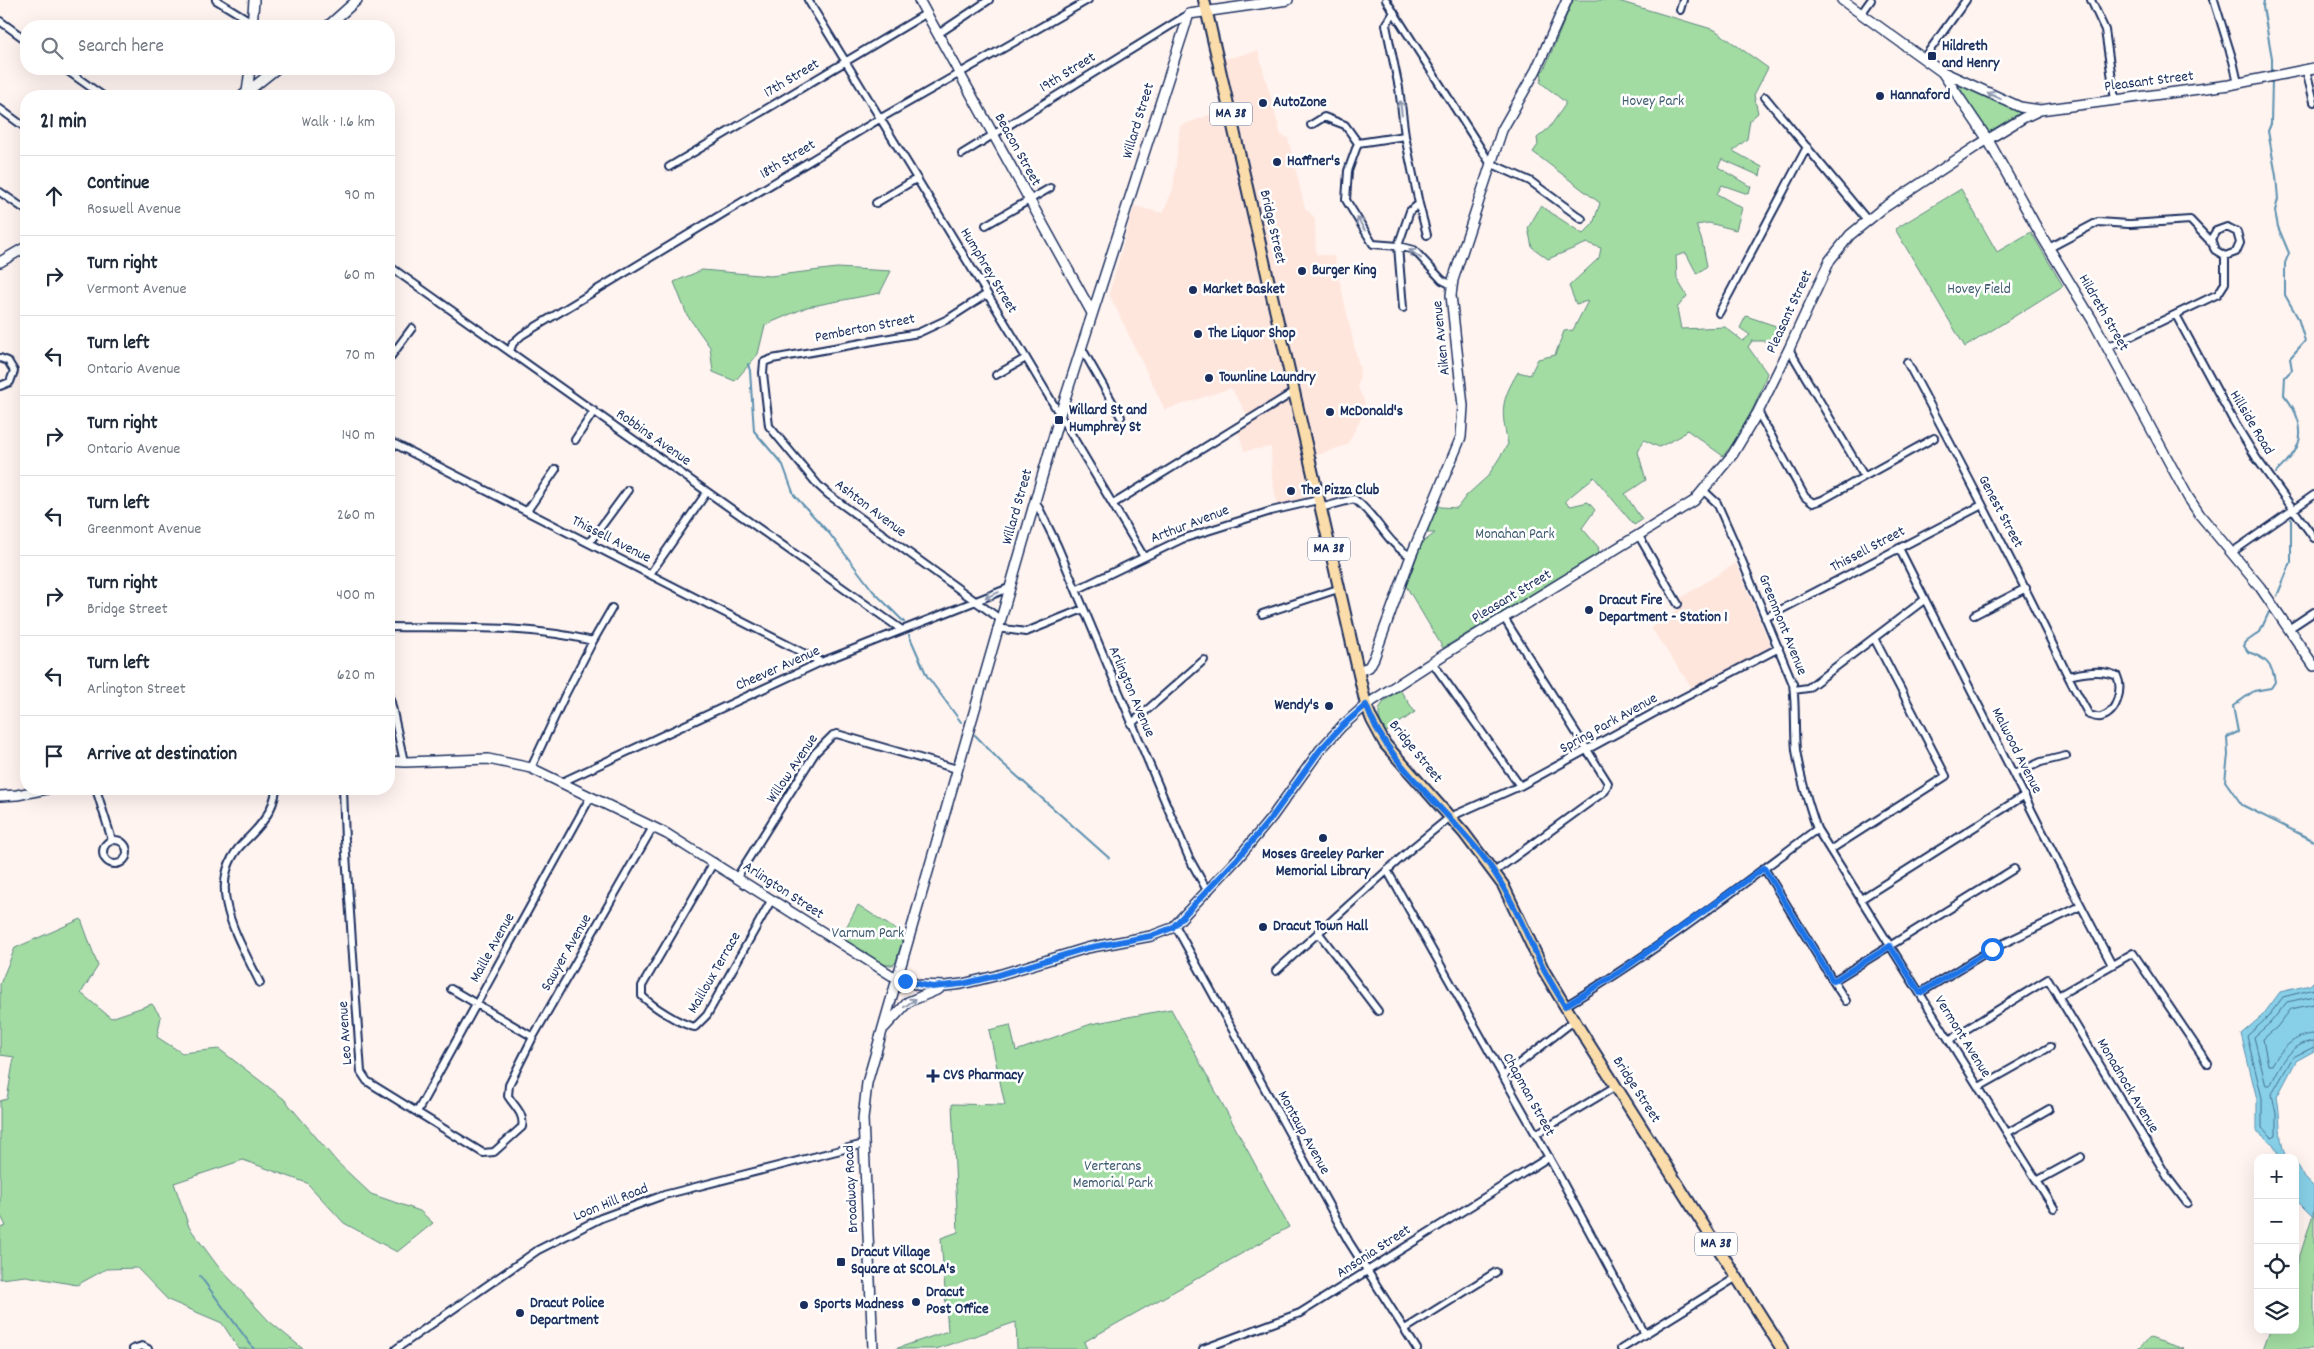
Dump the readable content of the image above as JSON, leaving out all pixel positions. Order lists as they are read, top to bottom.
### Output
{
  "streets": {
    "main road": [
      "Pleasant Street",
      "MA 38",
      "Willard Street",
      "Beacon Street",
      "Bridge Street",
      "Hildreth Street",
      "Aiken Avenue",
      "Arlington Street",
      "Broadway Road"
    ],
    "street": [
      "19th Street",
      "17th Street",
      "18th Street",
      "Humphrey Street",
      "Pemberton Street",
      "Hillside Road",
      "Robbins Avenue",
      "Ashton Avenue",
      "Genest Street",
      "Arthur Avenue",
      "Thissell Avenue",
      "Thissell Street",
      "Greenmont Avenue",
      "Cheever Avenue",
      "Arlington Avenue",
      "Spring Park Avenue",
      "Malwood Avenue",
      "Willow Avenue",
      "Maille Avenue",
      "Sawyer Avenue",
      "Mailloux Terrace",
      "Leo Avenue",
      "Vermont Avenue",
      "Monadnock Avenue",
      "Chapman Street",
      "Montaup Avenue",
      "Loon Hill Road",
      "Ansonia Street"
    ]
  },
  "crossings": [
    ["19th Street", "Willard Street"],
    ["19th Street", "Beacon Street"],
    ["17th Street", "Beacon Street"],
    ["17th Street", "Humphrey Street"],
    ["Pleasant Street", "Bridge Street"],
    ["Pleasant Street", "Hildreth Street"],
    ["Pleasant Street", "Greenmont Avenue"],
    ["Pleasant Street", "Arlington Street"],
    ["Willard Street", "Beacon Street"],
    ["Willard Street", "Humphrey Street"],
    ["Willard Street", "Ashton Avenue"],
    ["Willard Street", "Cheever Avenue"],
    ["Willard Street", "Arlington Avenue"],
    ["Willard Street", "Willow Avenue"],
    ["Willard Street", "Arlington Street"],
    ["Willard Street", "Broadway Road"],
    ["Beacon Street", "18th Street"],
    ["18th Street", "Humphrey Street"],
    ["18th Street", "Robbins Avenue"],
    ["Bridge Street", "Aiken Avenue"],
    ["Bridge Street", "Arthur Avenue"],
    ["Bridge Street", "Spring Park Avenue"],
    ["Bridge Street", "Arlington Street"],
    ["Humphrey Street", "Pemberton Street"],
    ["Humphrey Street", "Arthur Avenue"],
    ["Pemberton Street", "Ashton Avenue"],
    ["Aiken Avenue", "Arthur Avenue"],
    ["Robbins Avenue", "Cheever Avenue"],
    ["Ashton Avenue", "Cheever Avenue"],
    ["Genest Street", "Thissell Street"],
    ["Arthur Avenue", "Arlington Avenue"],
    ["Thissell Avenue", "Cheever Avenue"],
    ["Thissell Street", "Greenmont Avenue"],
    ["Thissell Street", "Malwood Avenue"],
    ["Greenmont Avenue", "Spring Park Avenue"],
    ["Greenmont Avenue", "Vermont Avenue"],
    ["Cheever Avenue", "Arlington Street"],
    ["Arlington Avenue", "Arlington Street"],
    ["Spring Park Avenue", "Chapman Street"],
    ["Willow Avenue", "Arlington Street"],
    ["Arlington Street", "Maille Avenue"],
    ["Arlington Street", "Sawyer Avenue"],
    ["Arlington Street", "Mailloux Terrace"],
    ["Arlington Street", "Montaup Avenue"],
    ["Maille Avenue", "Leo Avenue"],
    ["Sawyer Avenue", "Leo Avenue"],
    ["Vermont Avenue", "Monadnock Avenue"],
    ["Chapman Street", "Ansonia Street"],
    ["Montaup Avenue", "Ansonia Street"],
    ["Broadway Road", "Loon Hill Road"]
  ],
  "parks": [
    "Hovey Park",
    "Hovey Field",
    "Monahan Park",
    "Varnum Park",
    "Verterans Memorial Park"
  ],
  "places": {
    "transit": ["Hildreth and Henry", "Willard St and Humphrey St", "Dracut Village Square at SCOLA's"],
    "other": [
      "Hannaford",
      "AutoZone",
      "Haffner's",
      "Burger King",
      "Market Basket",
      "The Liquor Shop",
      "Townline Laundry",
      "McDonald's",
      "The Pizza Club",
      "Dracut Fire Department - Station 1",
      "Wendy's",
      "Moses Greeley Parker Memorial Library",
      "Dracut Town Hall",
      "Dracut Post Office",
      "Sports Madness",
      "Dracut Police Department"
    ],
    "health": ["CVS Pharmacy"]
  },
  "page": {
    "search": "Search here",
    "heading": ["21 min", "Walk · 1.6 km"],
    "list": [
      ["Continue", "Roswell Avenue", "90 m"],
      ["Turn right", "Vermont Avenue", "60 m"],
      ["Turn left", "Ontario Avenue", "70 m"],
      ["Turn right", "Ontario Avenue", "140 m"],
      ["Turn left", "Greenmont Avenue", "260 m"],
      ["Turn right", "Bridge Street", "400 m"],
      ["Turn left", "Arlington Street", "620 m"],
      "Arrive at destination"
    ],
    "map_buttons": ["+", "−"]
  }
}
